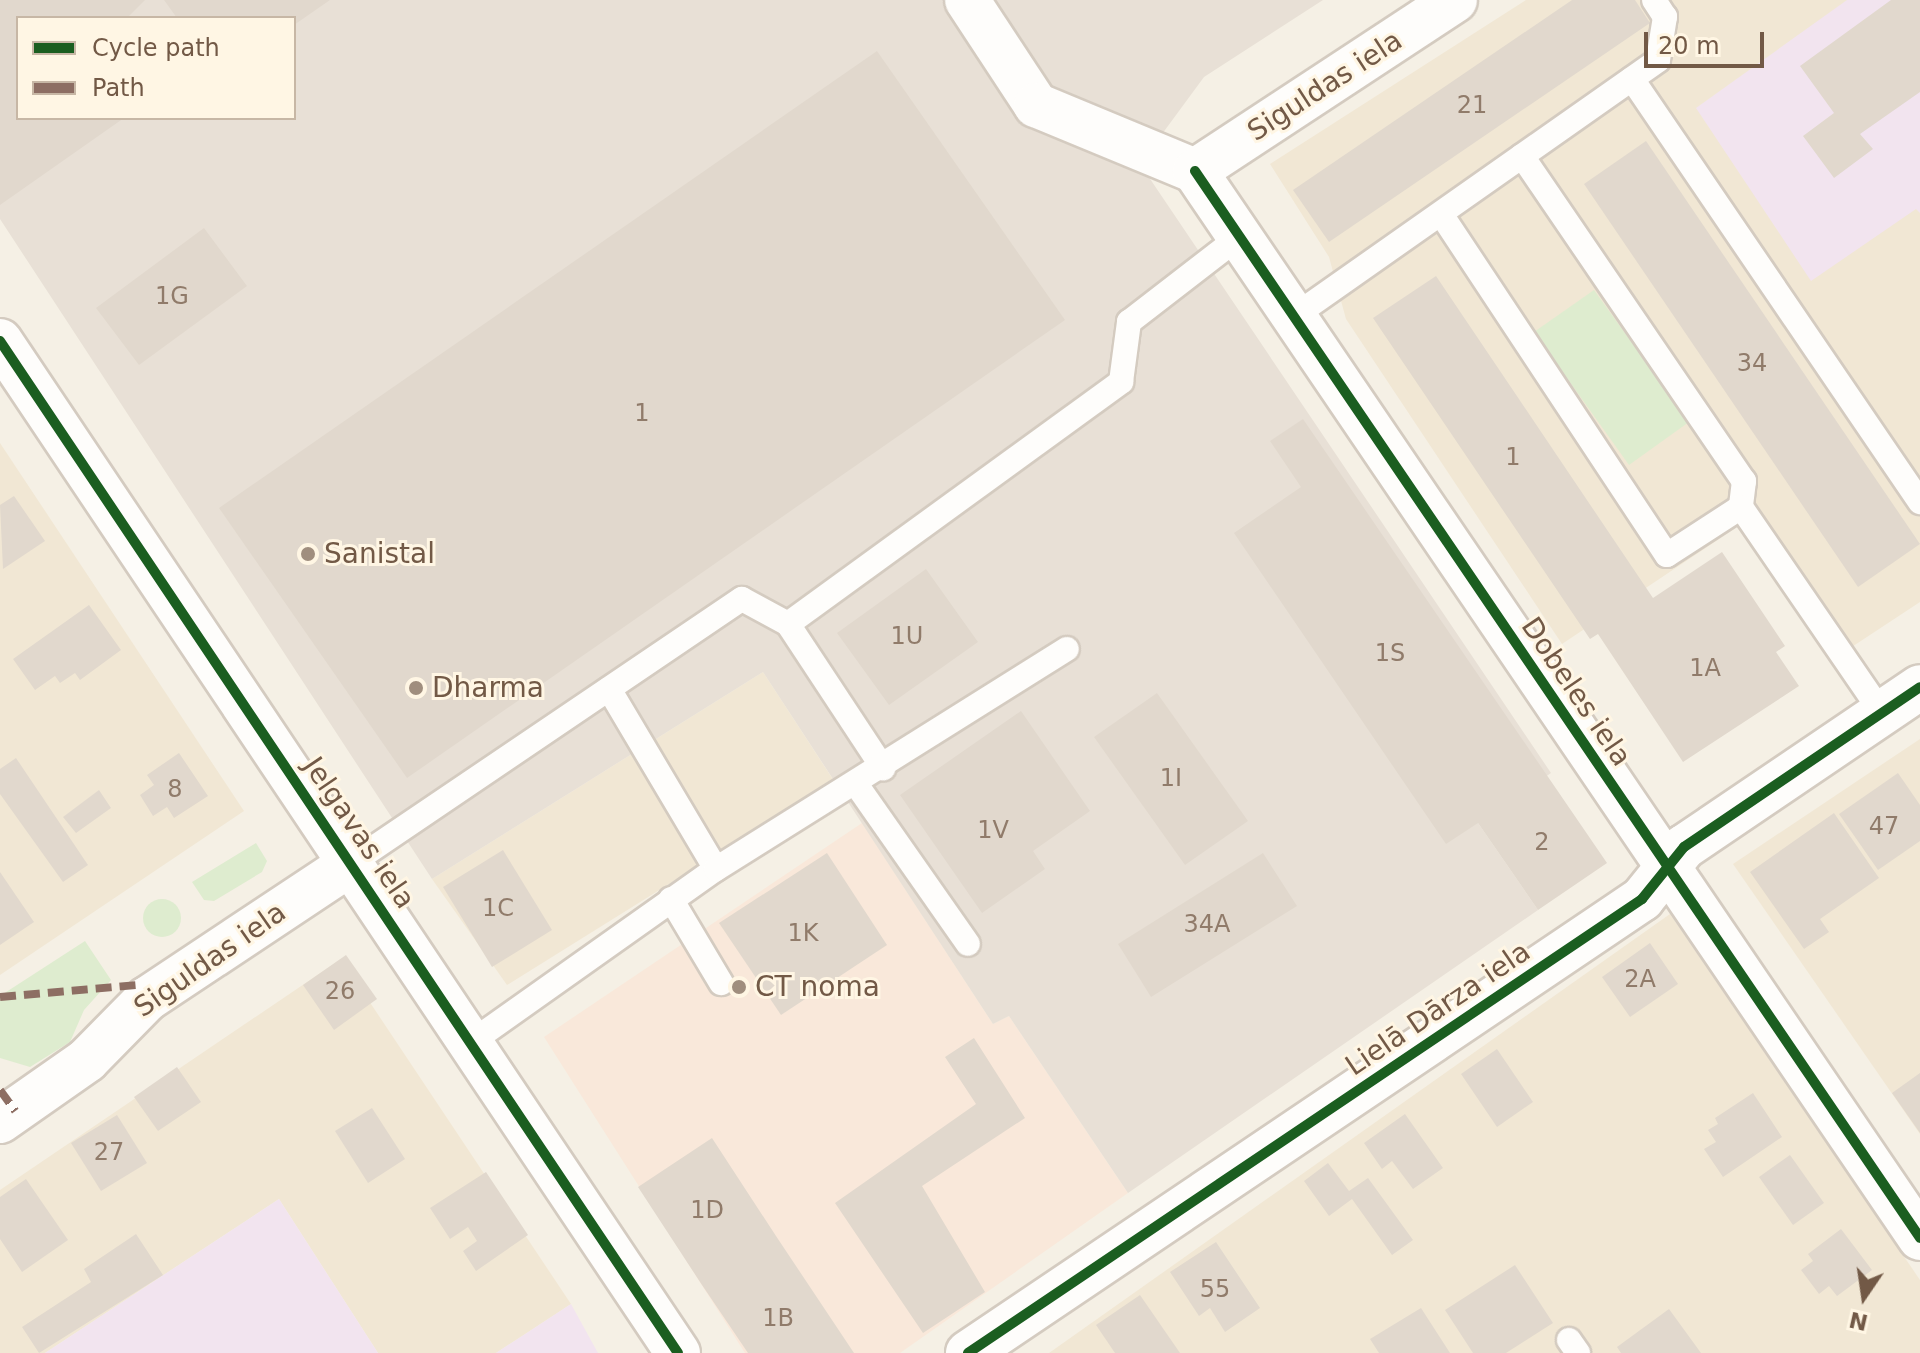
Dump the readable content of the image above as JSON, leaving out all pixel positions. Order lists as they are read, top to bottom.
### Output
{
  "streets": {
    "street": [
      "Siguldas iela",
      "Dobeles iela",
      "Jelgavas iela",
      "Lielā Dārza iela"
    ]
  },
  "crossings": [
    ["Siguldas iela", "Dobeles iela"],
    ["Siguldas iela", "Jelgavas iela"],
    ["Dobeles iela", "Lielā Dārza iela"]
  ],
  "places": ["Sanistal", "Dharma", "CT noma"],
  "house_numbers": [
    "21",
    "1G",
    "34",
    "1",
    "1",
    "1U",
    "1S",
    "1A",
    "1I",
    "8",
    "47",
    "1V",
    "2",
    "1C",
    "34A",
    "1K",
    "2A",
    "26",
    "27",
    "1D",
    "55",
    "1B"
  ],
  "legend": ["Cycle path", "Path"],
  "scale_bar": "20 m",
  "north": "bottom"
}
